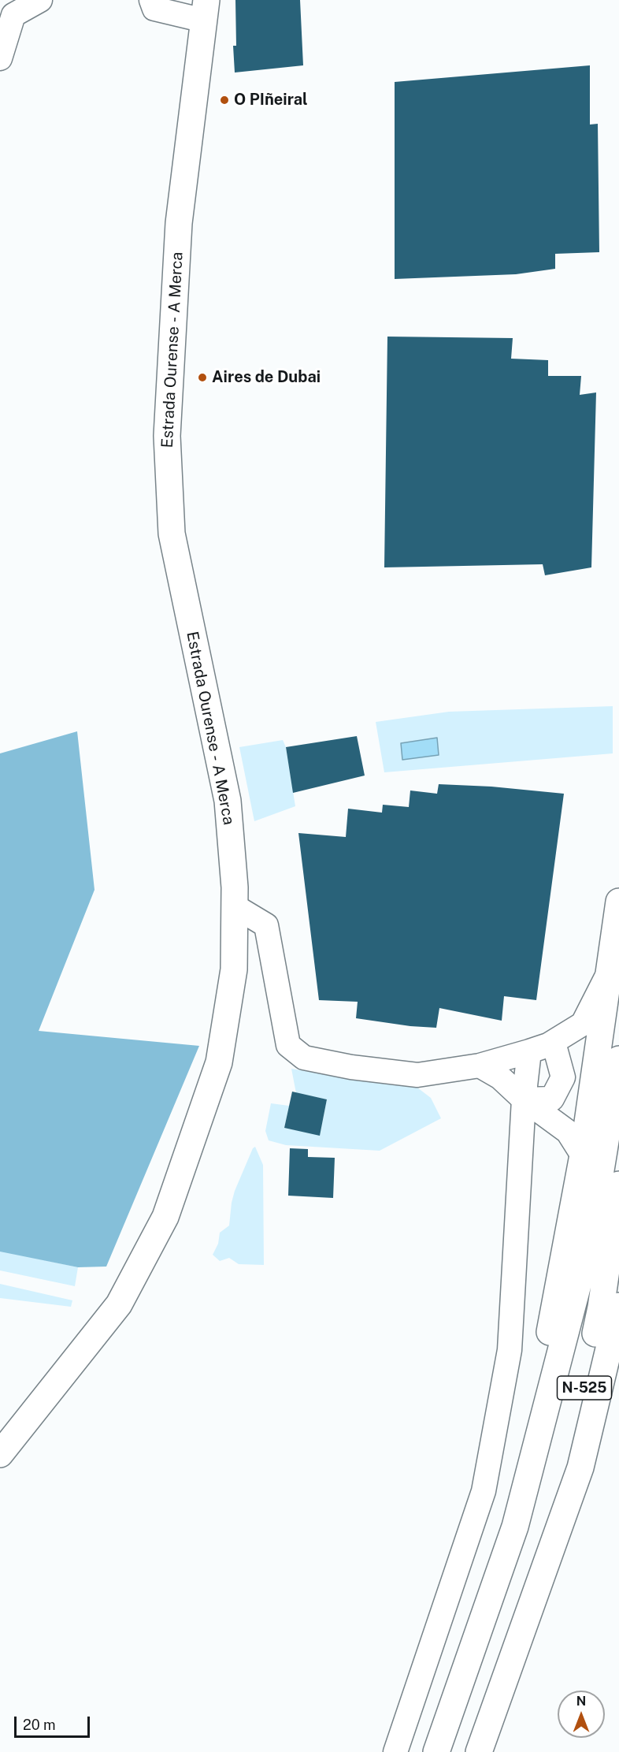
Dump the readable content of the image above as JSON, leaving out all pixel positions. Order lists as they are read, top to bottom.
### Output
{
  "streets": {
    "main road": ["Estrada Ourense - A Merca", "N-525"]
  },
  "places": ["O PIñeiral", "Aires de Dubai"],
  "scale_bar": "20 m",
  "north": "top"
}
